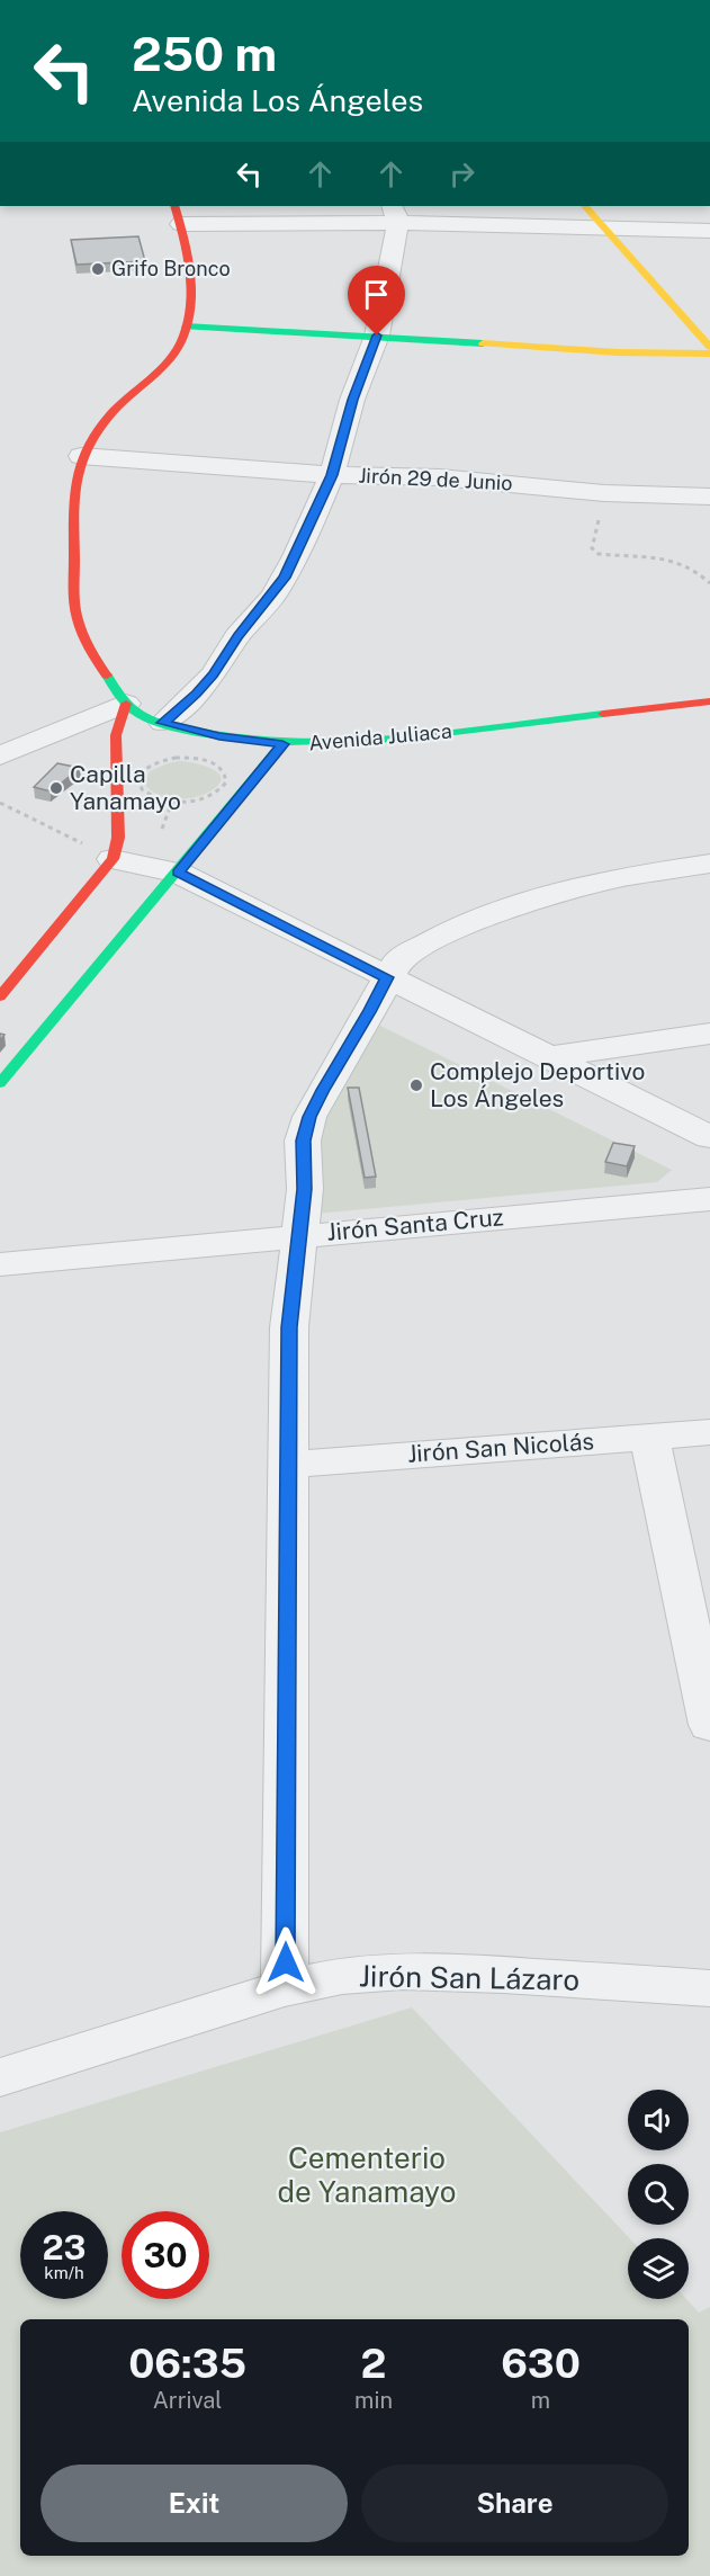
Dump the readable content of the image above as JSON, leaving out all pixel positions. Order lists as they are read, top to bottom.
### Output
{
  "streets": {
    "main road": ["Avenida Juliaca"],
    "street": [
      "Jirón 29 de Junio",
      "Jirón Santa Cruz",
      "Jirón San Nicolás",
      "Jirón San Lázaro"
    ]
  },
  "crossings": [
    ["Jirón 29 de Junio", "Avenida Juliaca"]
  ],
  "parks": ["Cementerio de Yanamayo"],
  "places": ["Grifo Bronco", "Capilla Yanamayo", "Complejo Deportivo Los Ángeles"],
  "page": {
    "turn": ["250 m", "Avenida Los Ángeles"],
    "speed": "23 km/h",
    "limit": "30",
    "eta": [
      "06:35",
      "Arrival",
      "2",
      "min",
      "630",
      "m"
    ],
    "buttons": ["Exit", "Share"]
  }
}
